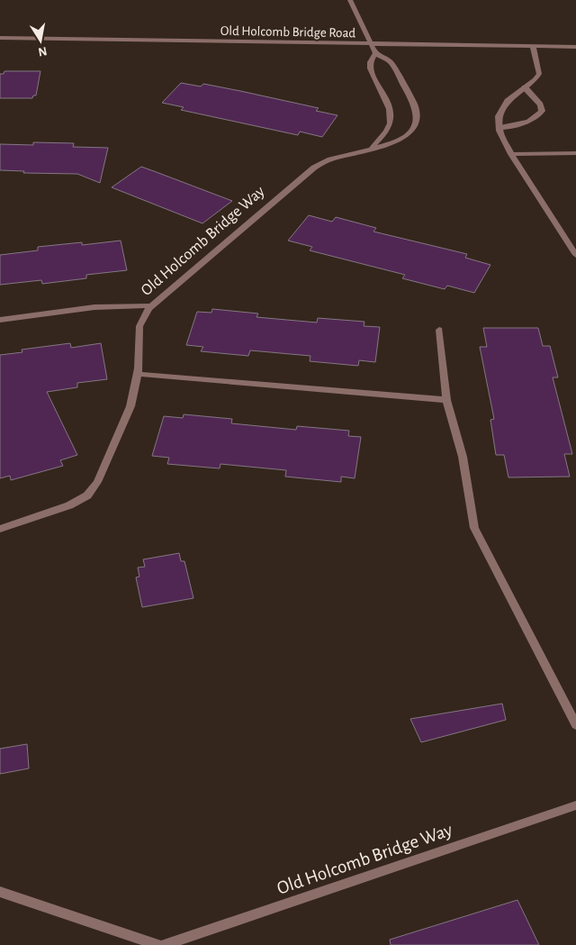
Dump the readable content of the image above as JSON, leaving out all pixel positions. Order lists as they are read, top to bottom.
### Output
{
  "streets": {
    "street": ["Old Holcomb Bridge Road", "Old Holcomb Bridge Way"]
  },
  "crossings": [
    ["Old Holcomb Bridge Road", "Old Holcomb Bridge Way"]
  ],
  "north": "bottom"
}
